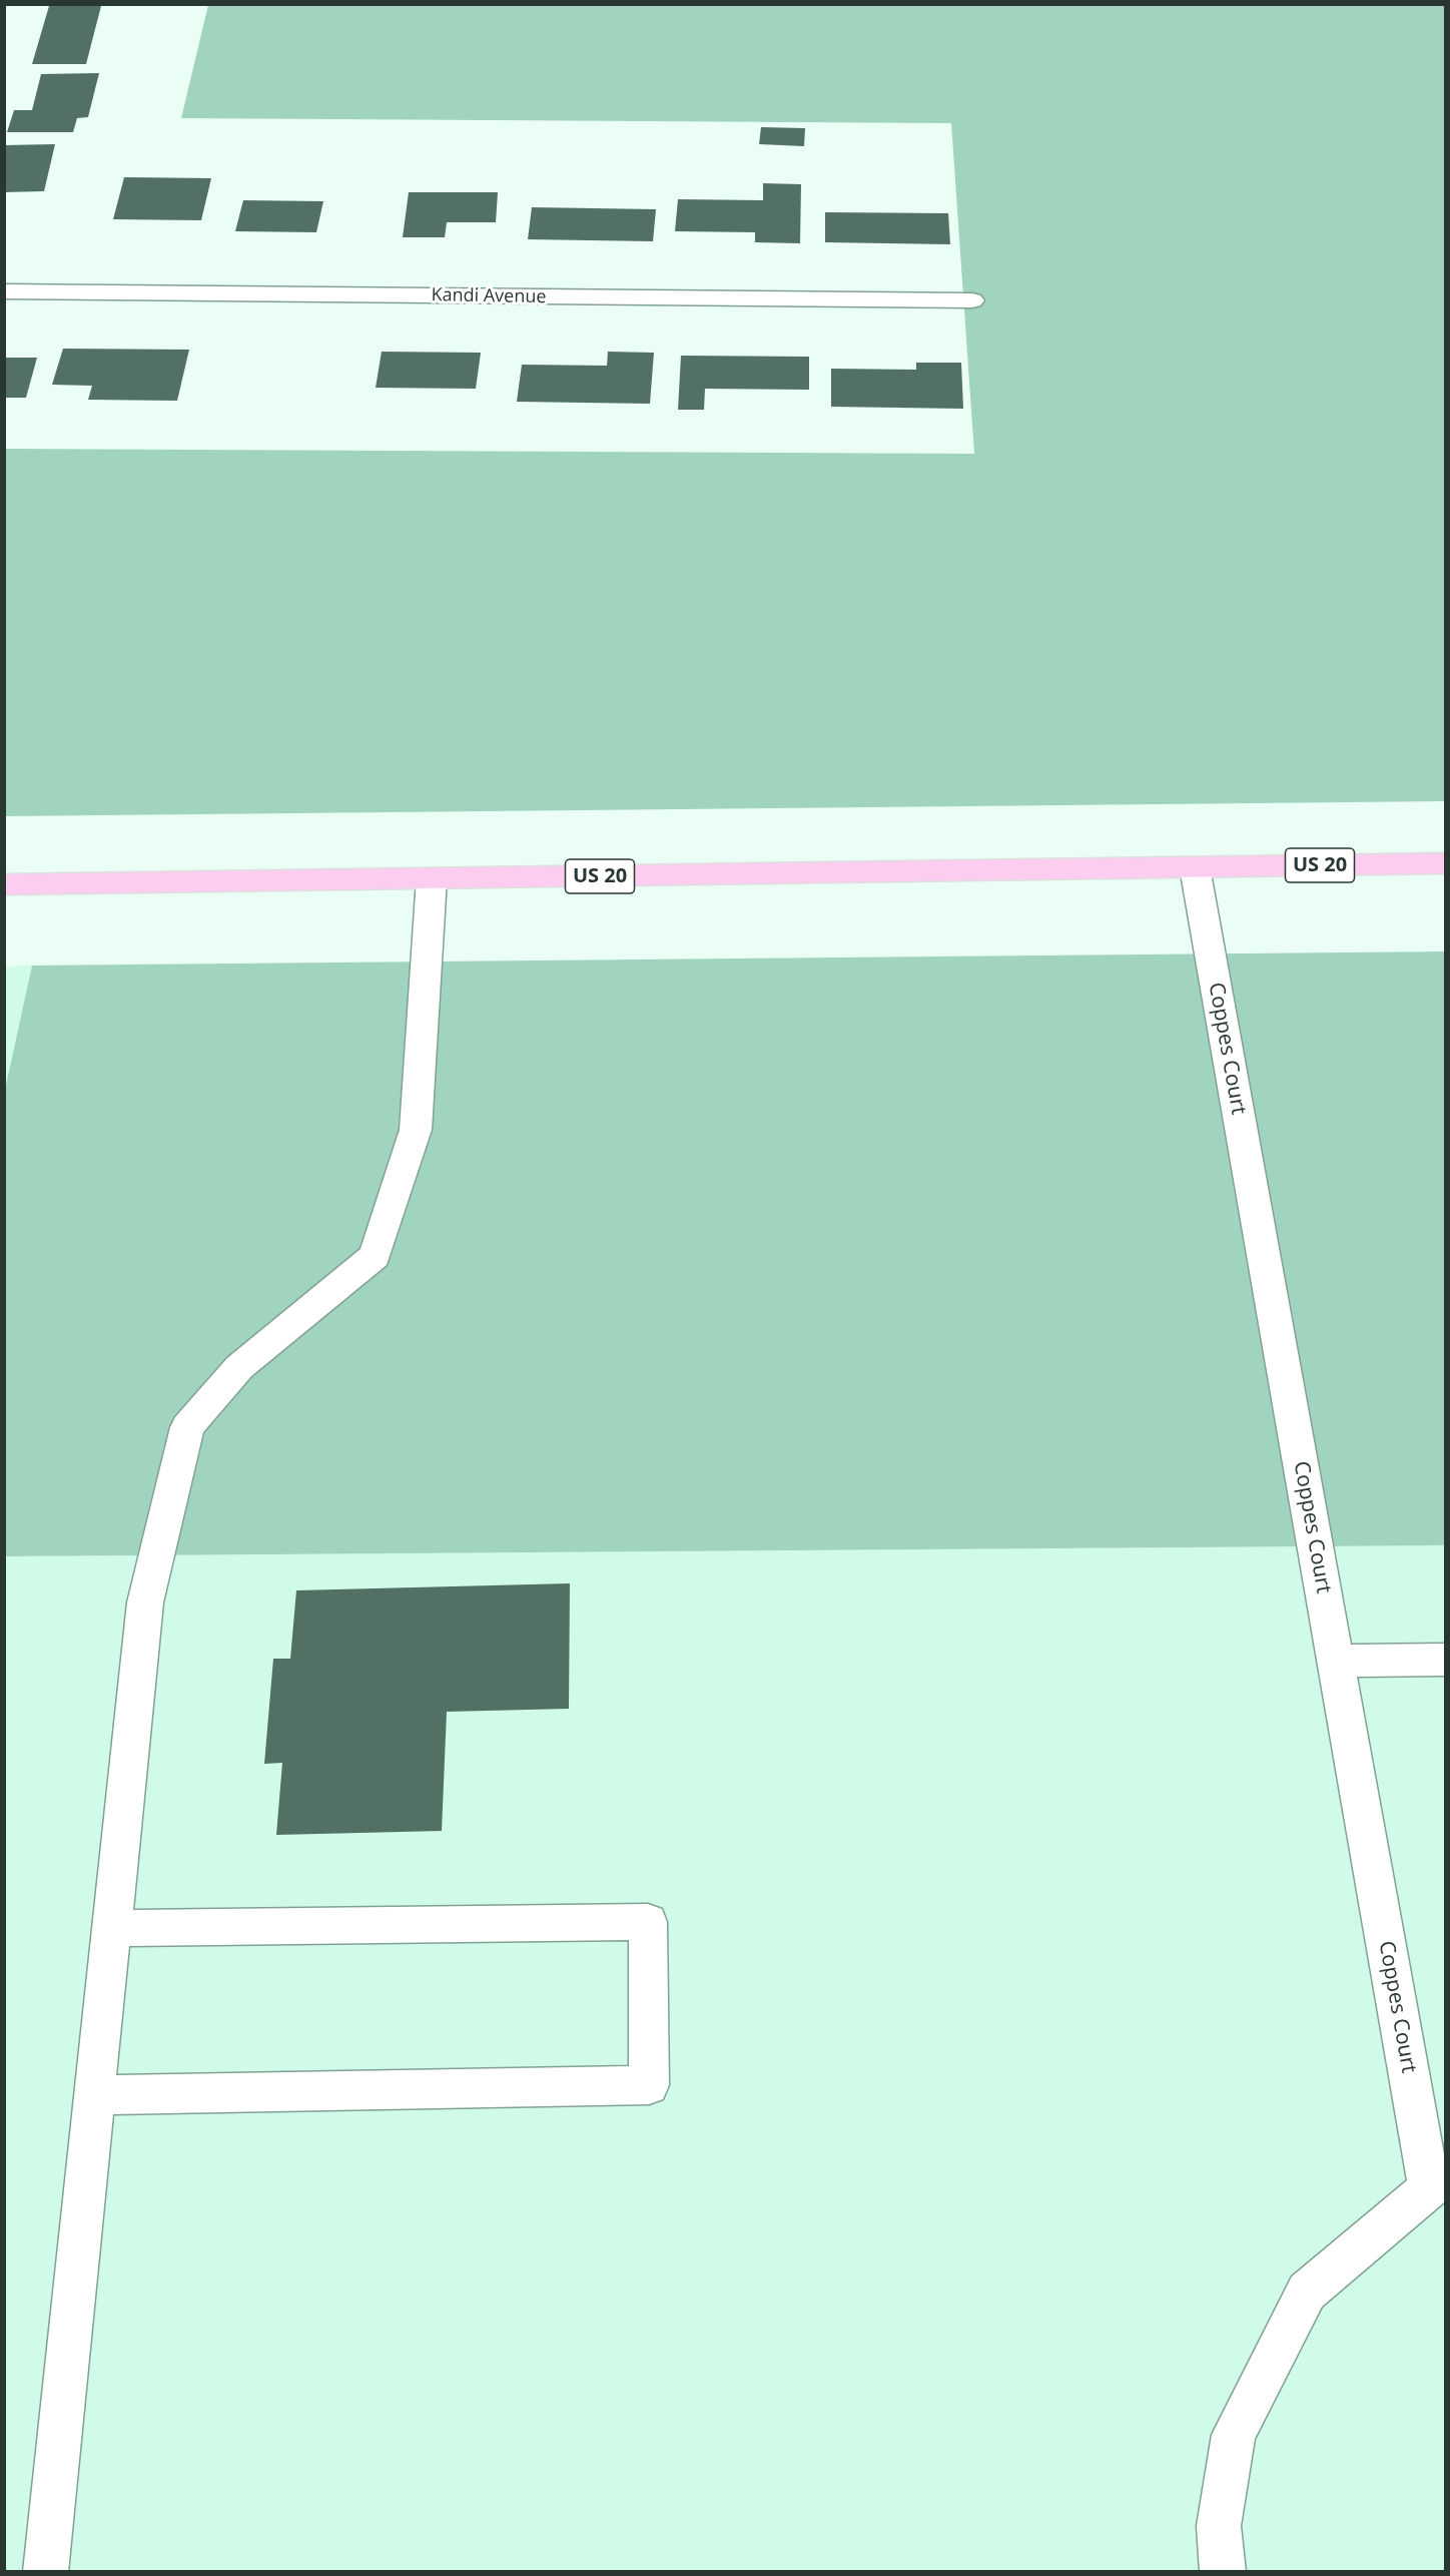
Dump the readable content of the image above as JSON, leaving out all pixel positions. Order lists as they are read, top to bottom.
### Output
{
  "streets": {
    "main road": ["US 20"],
    "street": ["Kandi Avenue", "Coppes Court"]
  },
  "crossings": [
    ["US 20", "Coppes Court"]
  ]
}
